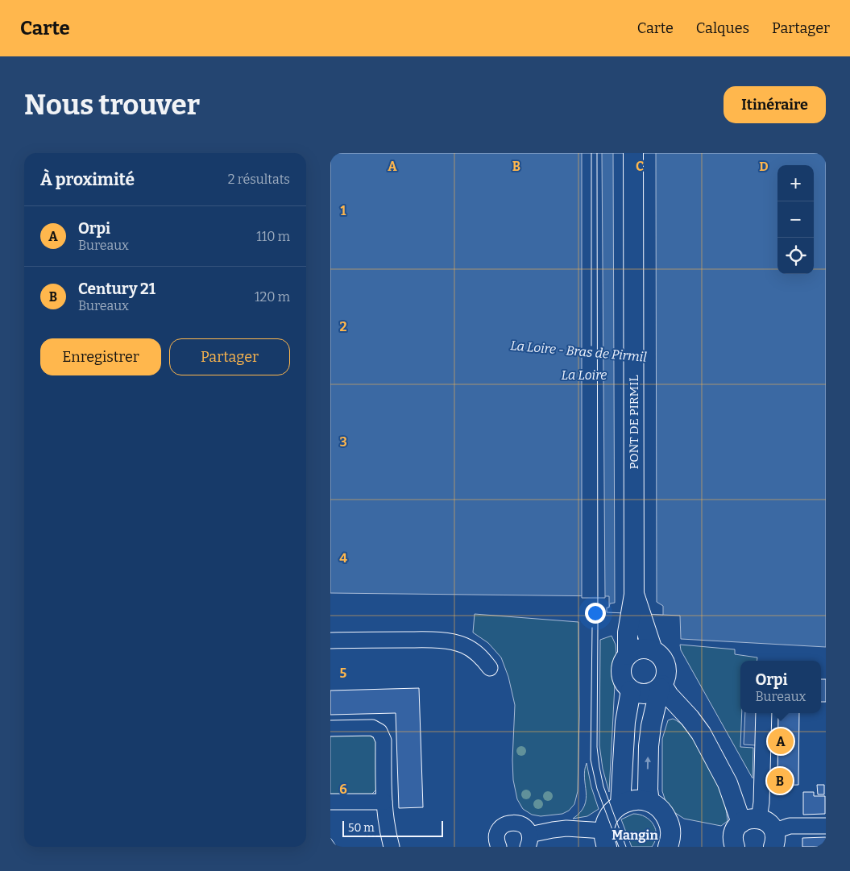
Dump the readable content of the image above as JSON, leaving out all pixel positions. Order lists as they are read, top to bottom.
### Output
{
  "streets": {
    "main road": ["PONT DE PIRMIL"]
  },
  "districts": ["Mangin"],
  "water": ["La Loire - Bras de Pirmil", "La Loire"],
  "scale_bar": "50 m",
  "page": {
    "header": "Carte",
    "nav": ["Carte", "Calques", "Partager"],
    "buttons": [
      "Itinéraire",
      ["Enregistrer", "Partager"]
    ],
    "title": "Nous trouver",
    "heading": ["À proximité", "2 résultats"],
    "map_buttons": ["+", "−"],
    "list": [
      {
        "mark": "A",
        "name": "Orpi",
        "note": "Bureaux",
        "value": "110 m"
      },
      {
        "mark": "B",
        "name": "Century 21",
        "note": "Bureaux",
        "value": "120 m"
      }
    ],
    "popup": ["Orpi", "Bureaux"],
    "pins": ["A", "B"],
    "scale": "50 m"
  },
  "grid": {
    "columns": [
      "A",
      "B",
      "C",
      "D"
    ],
    "rows": [
      "1",
      "2",
      "3",
      "4",
      "5",
      "6"
    ]
  }
}
